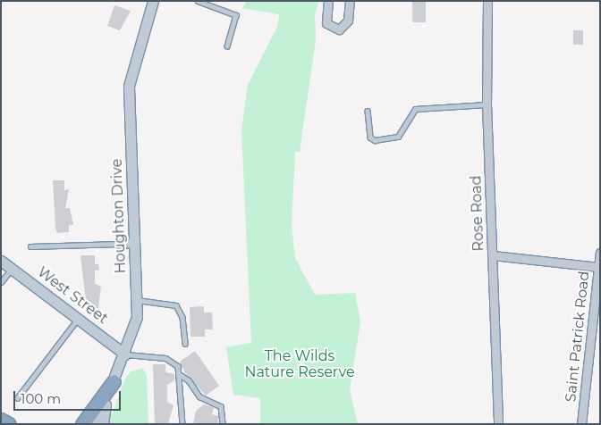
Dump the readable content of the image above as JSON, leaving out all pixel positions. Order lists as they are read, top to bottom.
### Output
{
  "streets": {
    "street": [
      "Rose Road",
      "Houghton Drive",
      "West Street",
      "Saint Patrick Road"
    ]
  },
  "crossings": [
    ["Houghton Drive", "West Street"]
  ],
  "parks": ["The Wilds Nature Reserve"],
  "scale_bar": "100 m"
}
